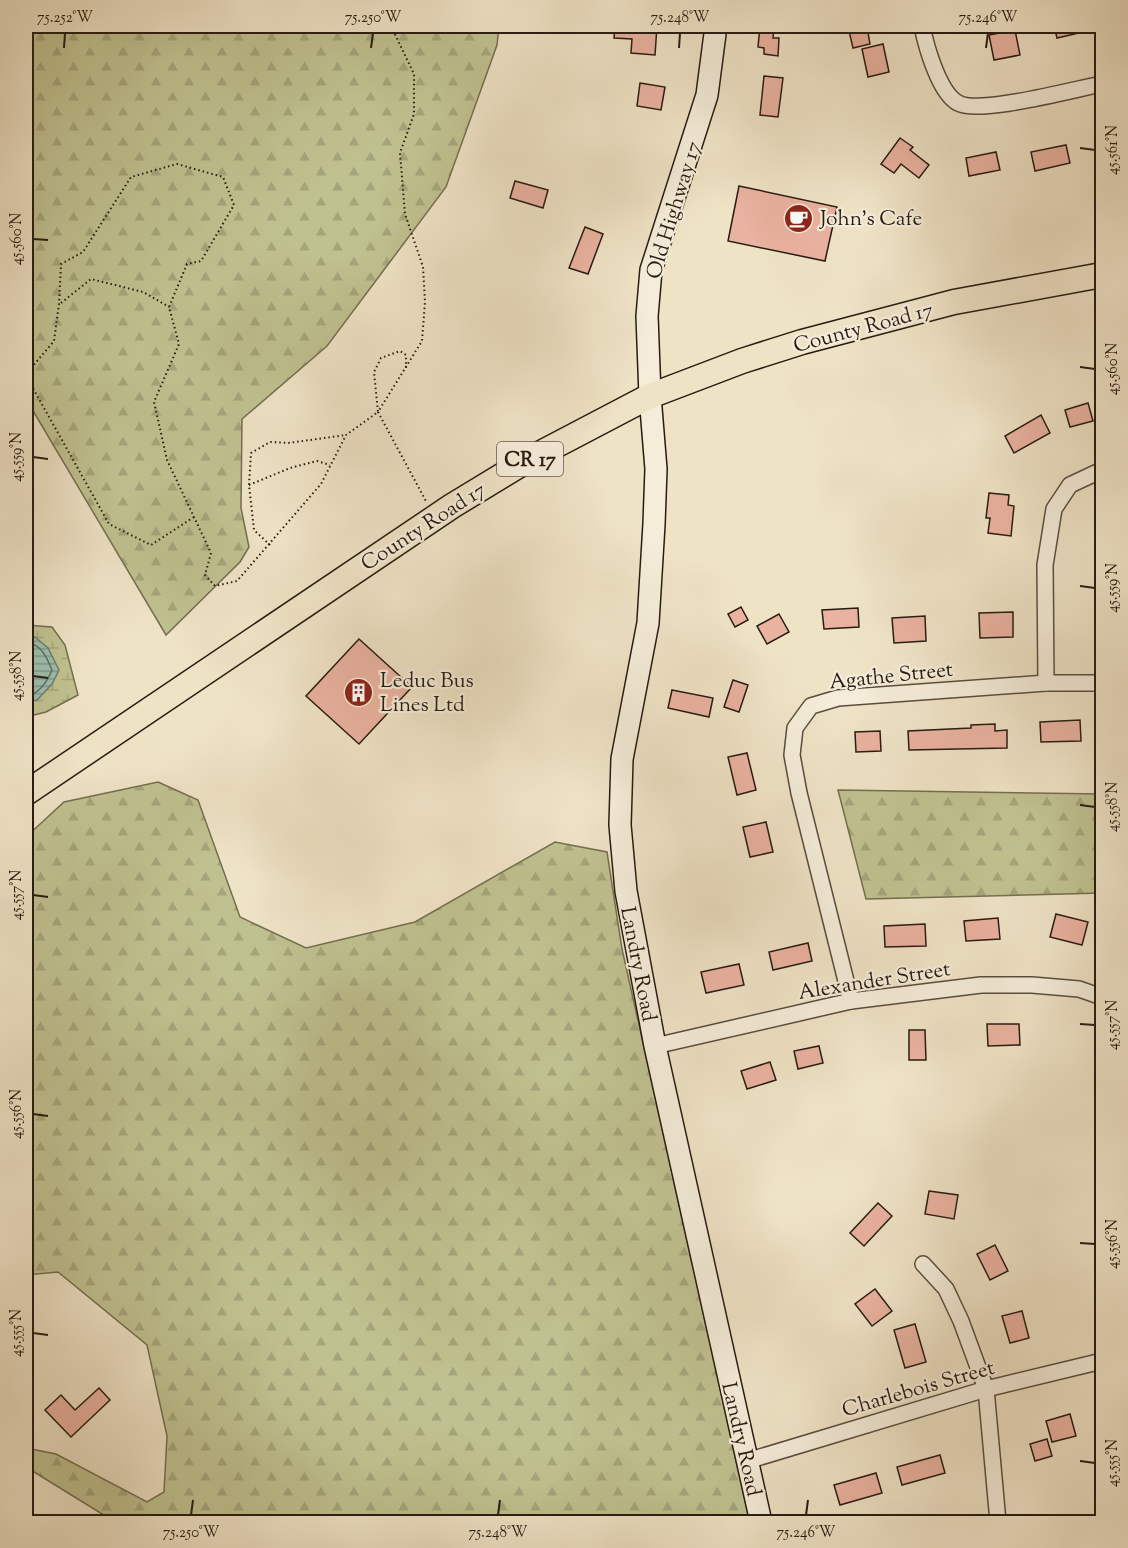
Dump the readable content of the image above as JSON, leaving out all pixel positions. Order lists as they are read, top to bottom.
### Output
{
  "streets": {
    "main road": [
      "Old Highway 17",
      "County Road 17",
      "CR 17",
      "Landry Road"
    ],
    "street": ["Agathe Street", "Alexander Street", "Charlebois Street"]
  },
  "crossings": [
    ["Old Highway 17", "County Road 17"],
    ["Old Highway 17", "Landry Road"],
    ["County Road 17", "Landry Road"],
    ["Agathe Street", "Alexander Street"],
    ["Landry Road", "Alexander Street"],
    ["Landry Road", "Charlebois Street"]
  ],
  "places": {
    "cafe": ["John's Cafe"],
    "building": ["Leduc Bus Lines Ltd"]
  },
  "coordinates": [
    "75.252°W",
    "75.250°W",
    "75.248°W",
    "75.246°W",
    "45.561°N",
    "45.560°N",
    "45.559°N",
    "45.558°N",
    "45.557°N",
    "45.556°N",
    "45.555°N"
  ]
}
